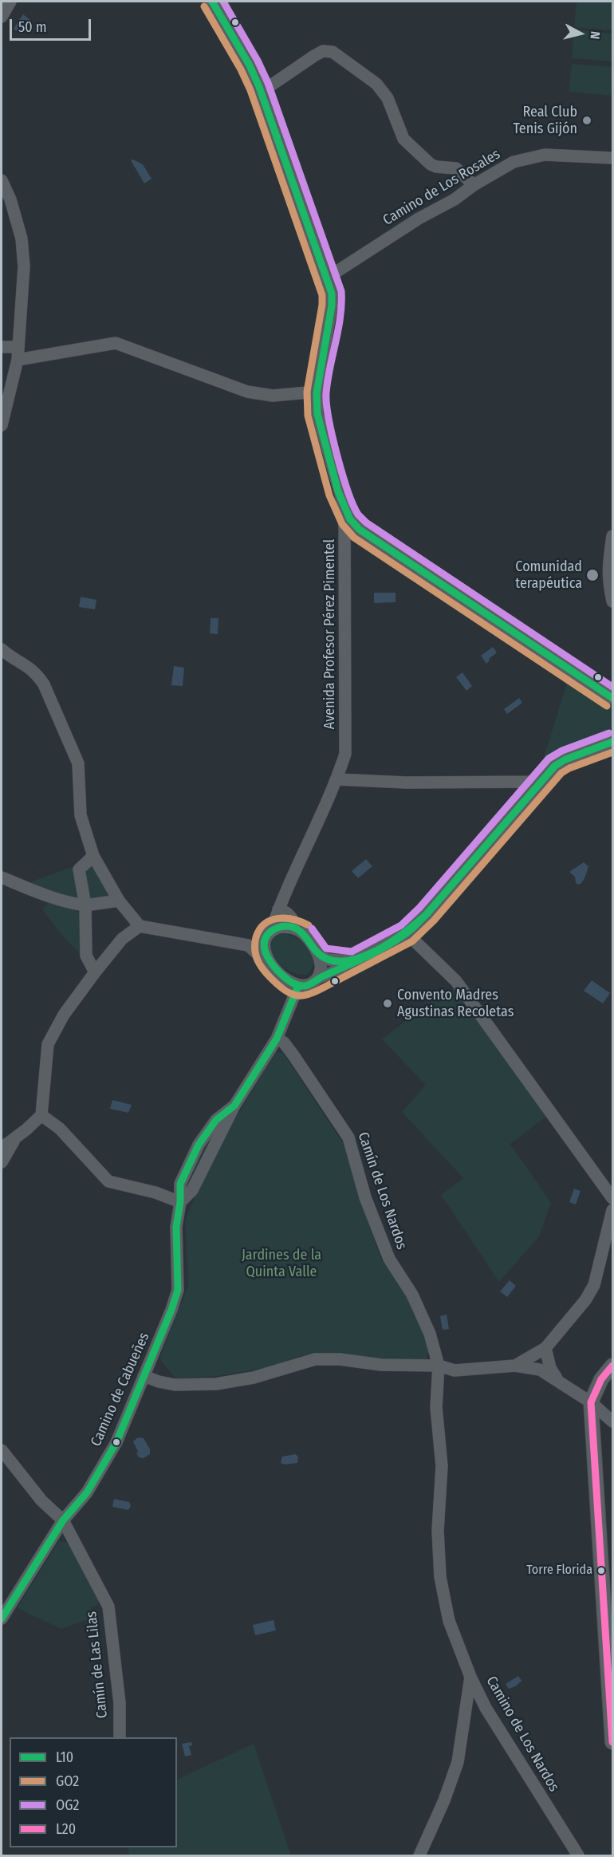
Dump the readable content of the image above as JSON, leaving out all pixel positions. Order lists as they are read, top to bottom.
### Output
{
  "streets": {
    "street": [
      "Camino de Los Rosales",
      "Avenida Profesor Pérez Pimentel",
      "Camín de Los Nardos",
      "Camino de Cabueñes",
      "Camín de Las Lilas",
      "Camino de Los Nardos"
    ]
  },
  "crossings": [
    ["Camino de Los Rosales", "Avenida Profesor Pérez Pimentel"],
    ["Avenida Profesor Pérez Pimentel", "Camino de Cabueñes"],
    ["Camín de Los Nardos", "Camino de Cabueñes"],
    ["Camín de Los Nardos", "Camino de Los Nardos"],
    ["Camino de Cabueñes", "Camín de Las Lilas"]
  ],
  "parks": ["Jardines de la Quinta Valle"],
  "places": [
    "Real Club Tenis Gijón",
    "Comunidad terapéutica",
    "Convento Madres Agustinas Recoletas",
    "Torre Florida"
  ],
  "lines": [
    "transit line L10",
    "transit line OG2",
    "transit line GO2",
    "transit line L20"
  ],
  "legend": [
    "L10",
    "GO2",
    "OG2",
    "L20"
  ],
  "scale_bar": "50 m",
  "north": "right"
}
